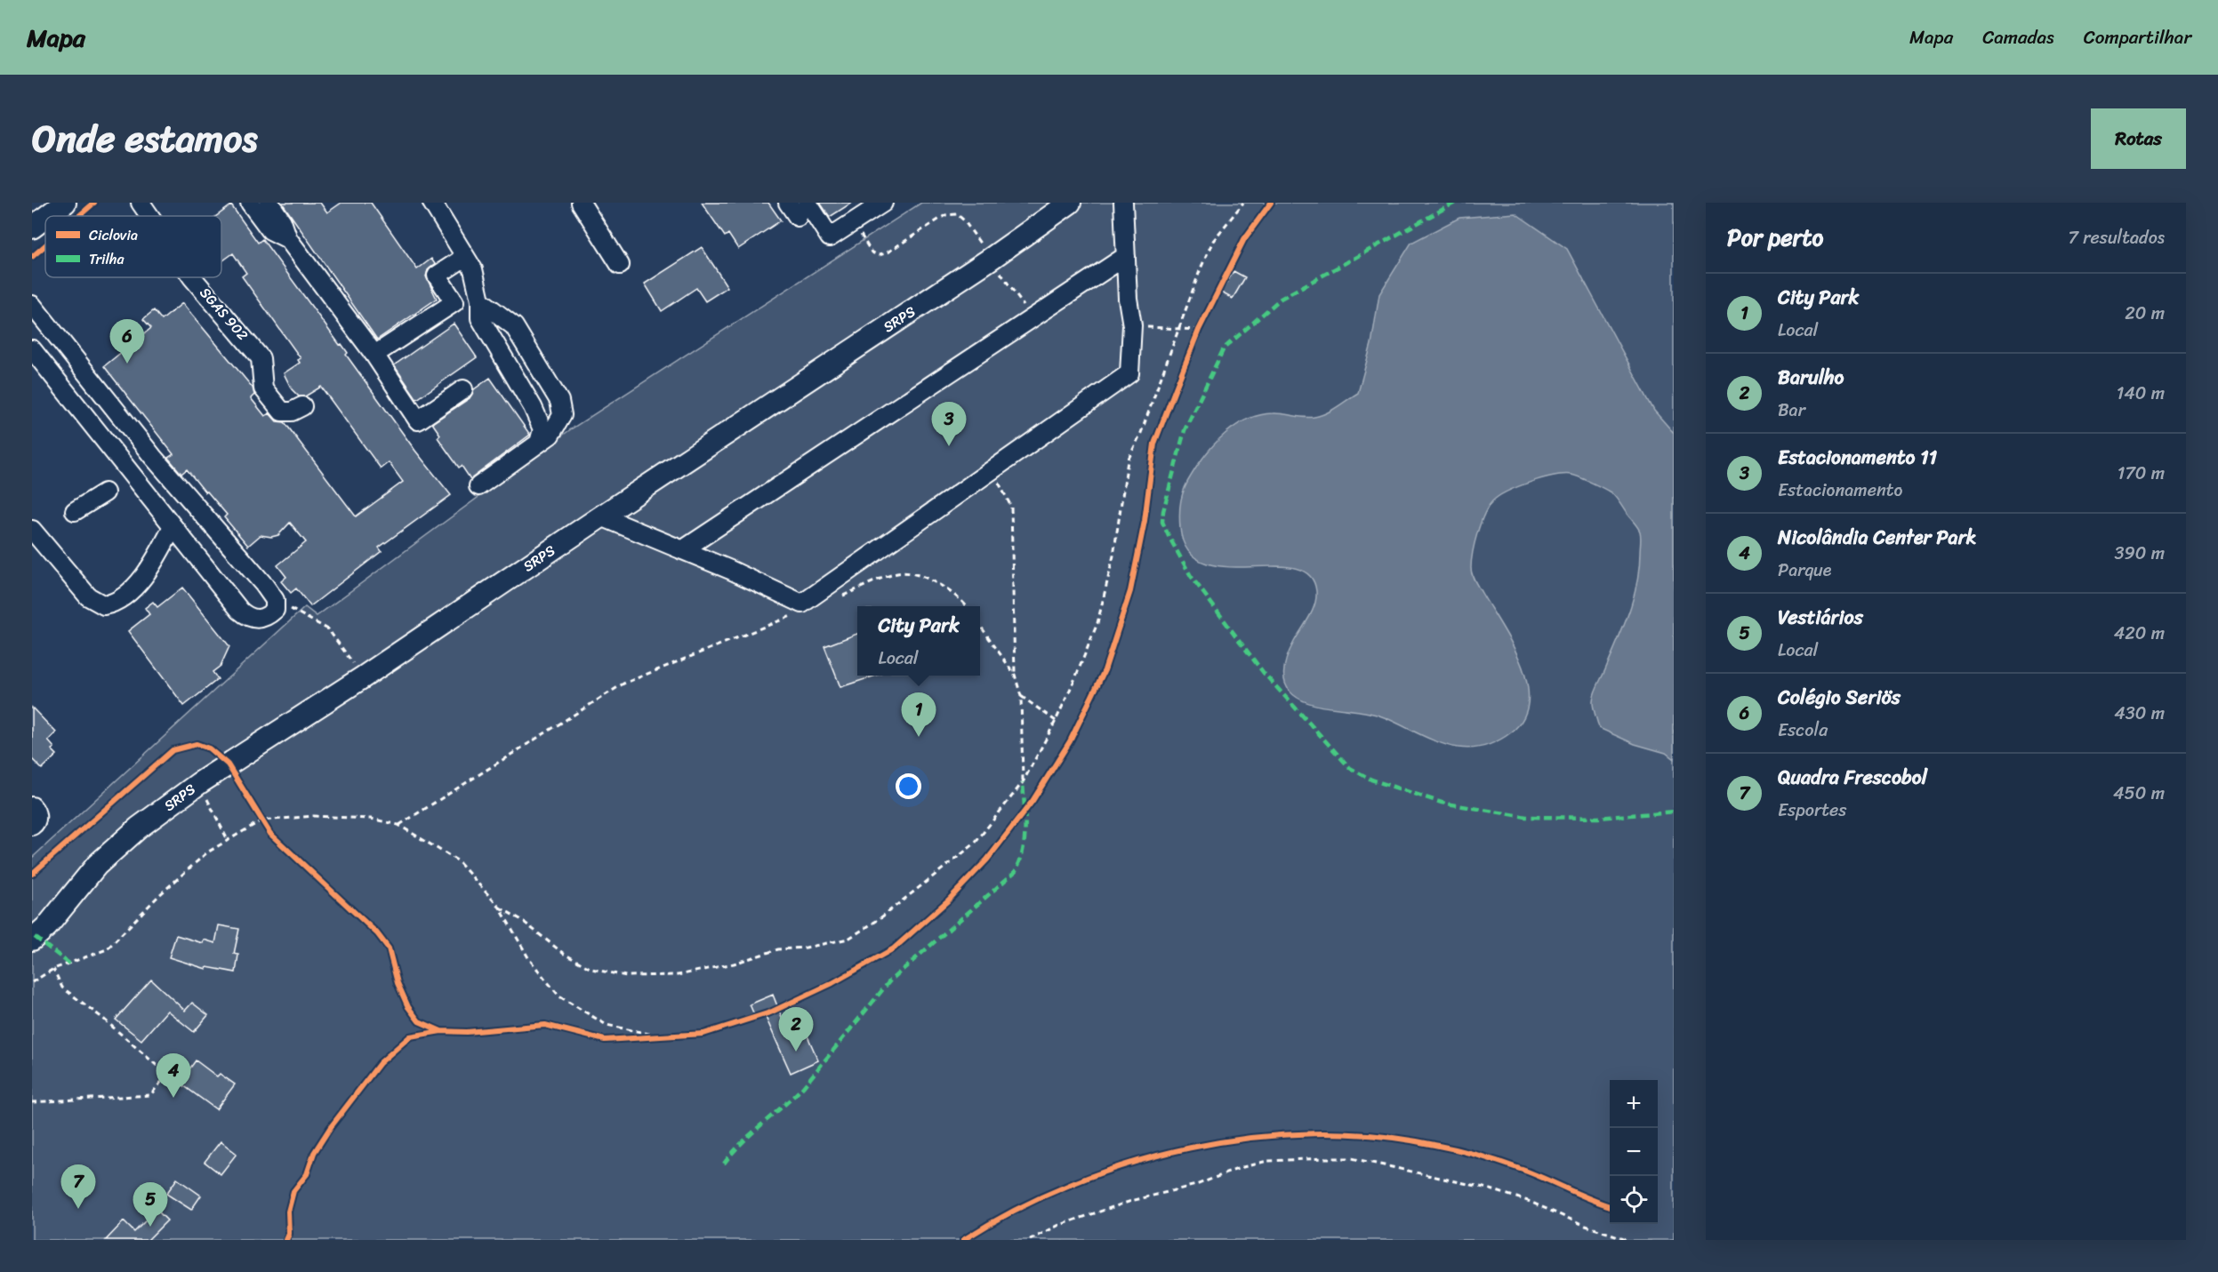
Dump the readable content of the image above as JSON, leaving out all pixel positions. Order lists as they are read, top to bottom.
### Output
{
  "streets": {
    "main road": ["SRPS"],
    "lane": ["SGAS 902"]
  },
  "legend": ["Ciclovia", "Trilha"],
  "page": {
    "header": "Mapa",
    "nav": ["Mapa", "Camadas", "Compartilhar"],
    "title": "Onde estamos",
    "buttons": "Rotas",
    "heading": ["Por perto", "7 resultados"],
    "list": [
      {
        "mark": "1",
        "name": "City Park",
        "note": "Local",
        "value": "20 m"
      },
      {
        "mark": "2",
        "name": "Barulho",
        "note": "Bar",
        "value": "140 m"
      },
      {
        "mark": "3",
        "name": "Estacionamento 11",
        "note": "Estacionamento",
        "value": "170 m"
      },
      {
        "mark": "4",
        "name": "Nicolândia Center Park",
        "note": "Parque",
        "value": "390 m"
      },
      {
        "mark": "5",
        "name": "Vestiários",
        "note": "Local",
        "value": "420 m"
      },
      {
        "mark": "6",
        "name": "Colégio Seriös",
        "note": "Escola",
        "value": "430 m"
      },
      {
        "mark": "7",
        "name": "Quadra Frescobol",
        "note": "Esportes",
        "value": "450 m"
      }
    ],
    "pins": [
      "6",
      "3",
      "1",
      "2",
      "4",
      "7",
      "5"
    ],
    "popup": ["City Park", "Local"],
    "map_buttons": ["+", "−"]
  }
}
